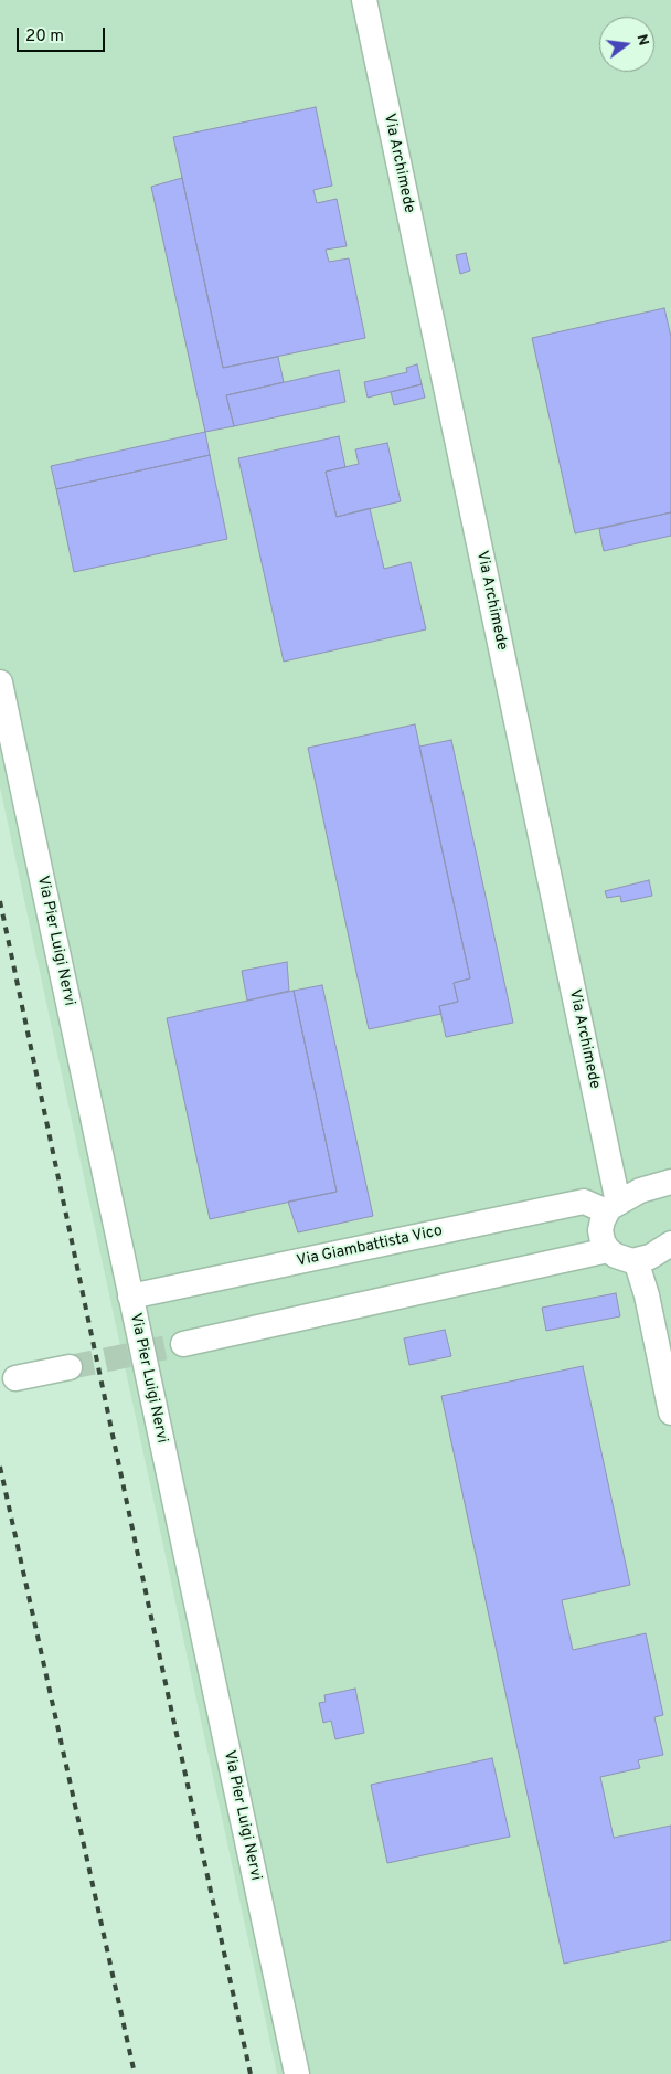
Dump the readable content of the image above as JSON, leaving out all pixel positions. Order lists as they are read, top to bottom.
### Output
{
  "streets": {
    "street": ["Via Archimede", "Via Pier Luigi Nervi", "Via Giambattista Vico"]
  },
  "crossings": [
    ["Via Archimede", "Via Giambattista Vico"],
    ["Via Pier Luigi Nervi", "Via Giambattista Vico"]
  ],
  "scale_bar": "20 m",
  "north": "right"
}
